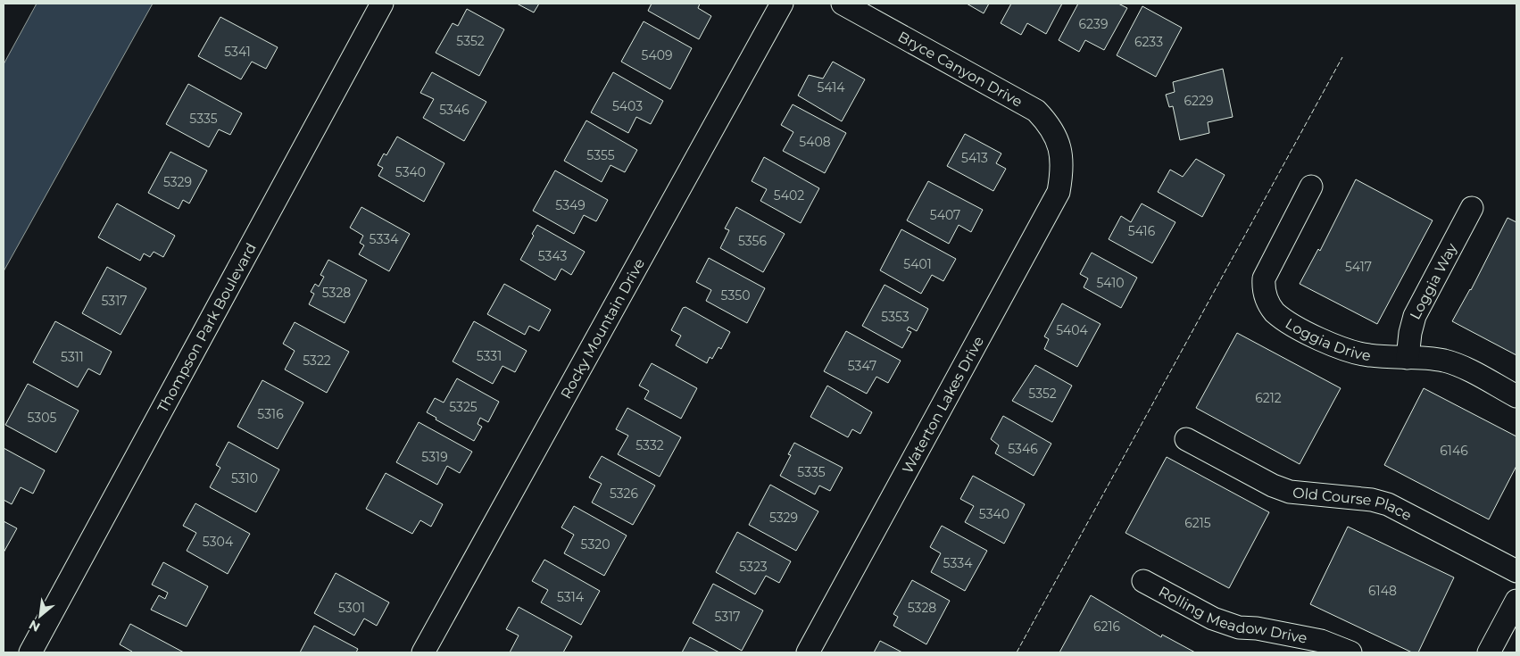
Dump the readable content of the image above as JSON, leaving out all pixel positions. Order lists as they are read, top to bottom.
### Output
{
  "streets": {
    "street": [
      "Bryce Canyon Drive",
      "Loggia Way",
      "Rocky Mountain Drive",
      "Thompson Park Boulevard",
      "Loggia Drive",
      "Waterton Lakes Drive",
      "Old Course Place",
      "Rolling Meadow Drive"
    ]
  },
  "crossings": [
    ["Bryce Canyon Drive", "Waterton Lakes Drive"],
    ["Loggia Way", "Loggia Drive"]
  ],
  "house_numbers": [
    "6239",
    "5352",
    "6233",
    "5341",
    "5409",
    "5414",
    "6229",
    "5403",
    "5346",
    "5335",
    "5408",
    "5355",
    "5413",
    "5340",
    "5329",
    "5402",
    "5349",
    "5407",
    "5416",
    "5334",
    "5356",
    "5343",
    "5401",
    "5417",
    "5410",
    "5328",
    "5350",
    "5317",
    "5353",
    "5404",
    "5331",
    "5311",
    "5322",
    "5347",
    "5352",
    "6212",
    "5325",
    "5316",
    "5305",
    "5332",
    "5346",
    "6146",
    "5319",
    "5335",
    "5310",
    "5326",
    "5340",
    "5329",
    "6215",
    "5304",
    "5320",
    "5334",
    "5323",
    "6148",
    "5314",
    "5301",
    "5328",
    "5317",
    "6216"
  ],
  "north": "bottom left"
}
